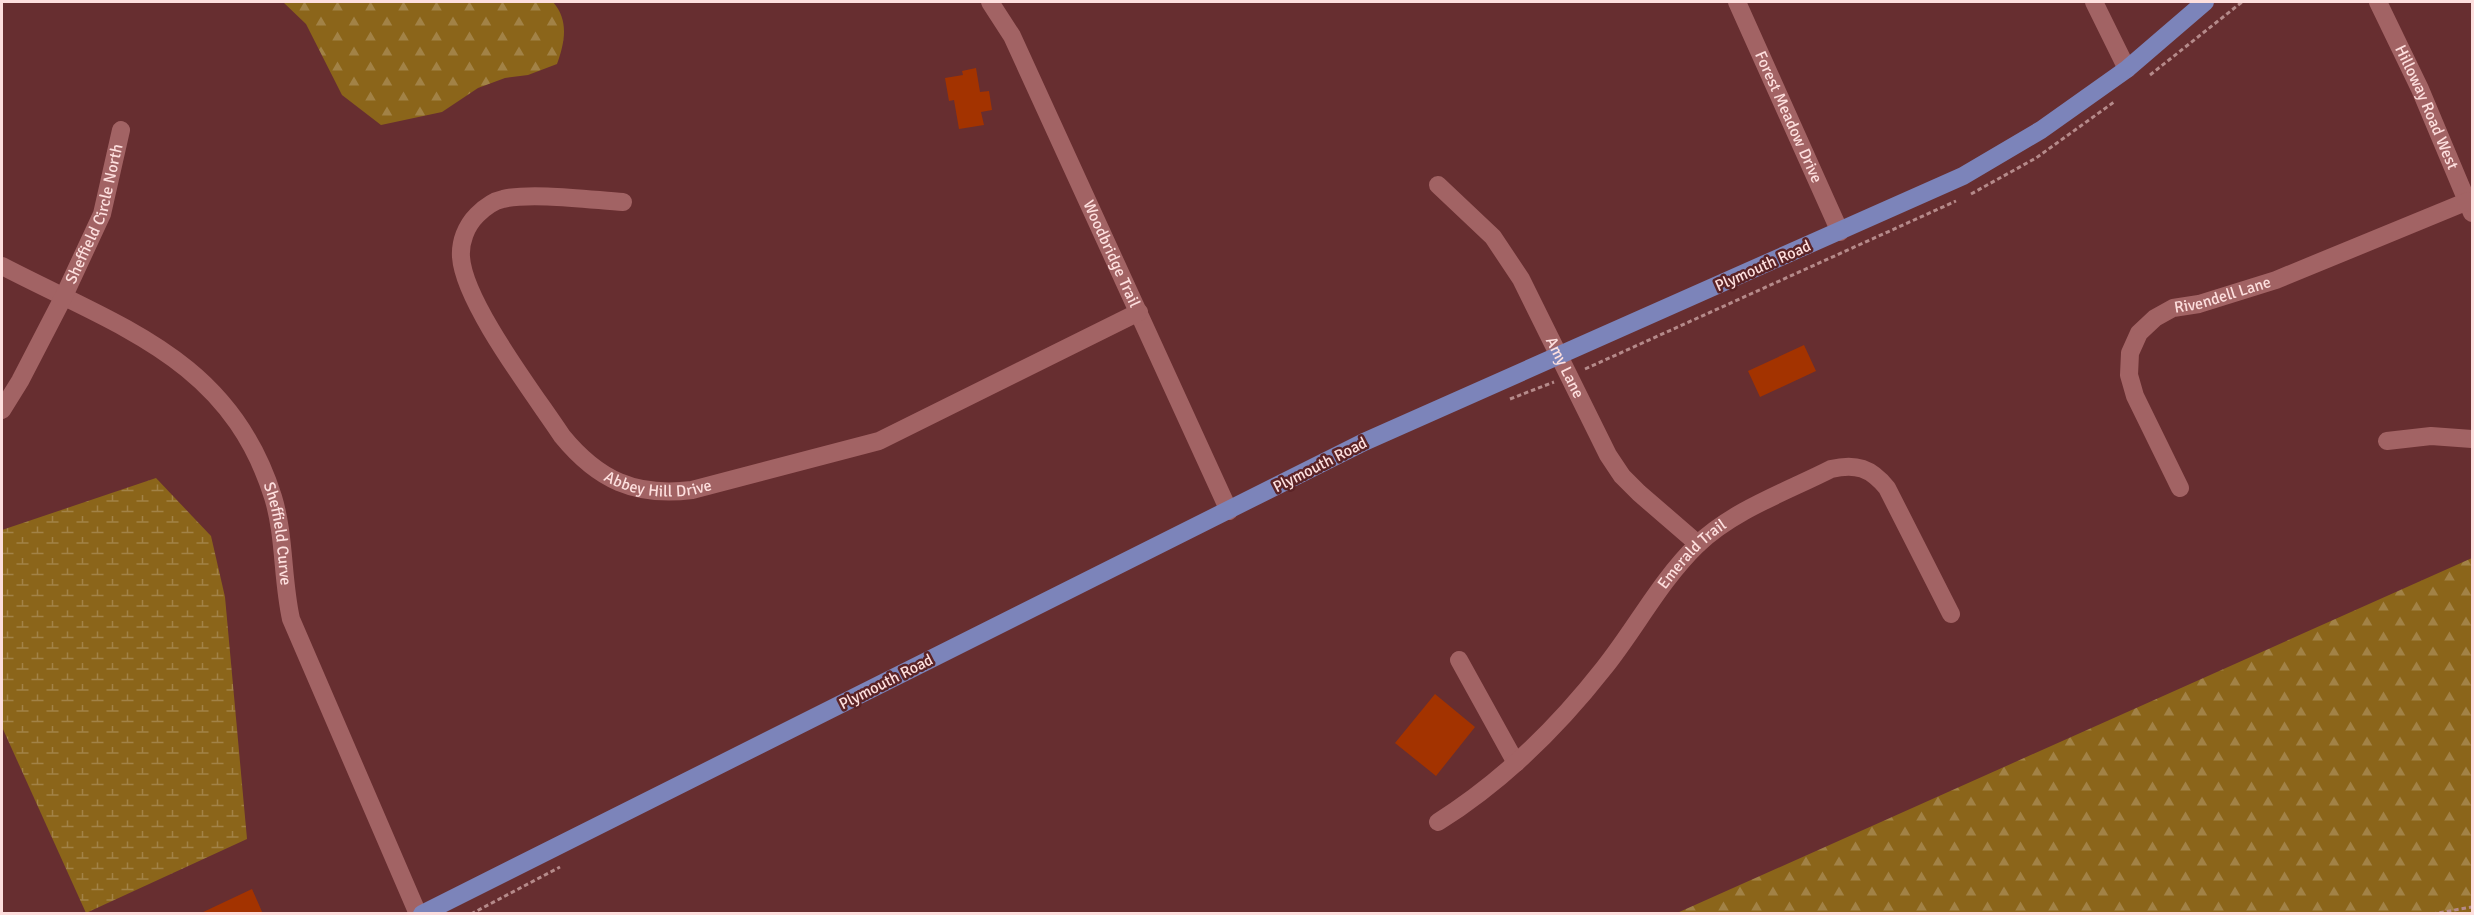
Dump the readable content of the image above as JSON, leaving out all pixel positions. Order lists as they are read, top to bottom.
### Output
{
  "streets": {
    "main road": ["Plymouth Road"],
    "street": [
      "Hilloway Road West",
      "Forest Meadow Drive",
      "Sheffield Circle North",
      "Woodbridge Trail",
      "Rivendell Lane",
      "Amy Lane",
      "Abbey Hill Drive",
      "Sheffield Curve",
      "Emerald Trail"
    ]
  },
  "crossings": [
    ["Hilloway Road West", "Rivendell Lane"],
    ["Forest Meadow Drive", "Plymouth Road"],
    ["Sheffield Circle North", "Sheffield Curve"],
    ["Woodbridge Trail", "Plymouth Road"],
    ["Woodbridge Trail", "Abbey Hill Drive"],
    ["Plymouth Road", "Amy Lane"],
    ["Plymouth Road", "Sheffield Curve"],
    ["Amy Lane", "Emerald Trail"]
  ]
}
